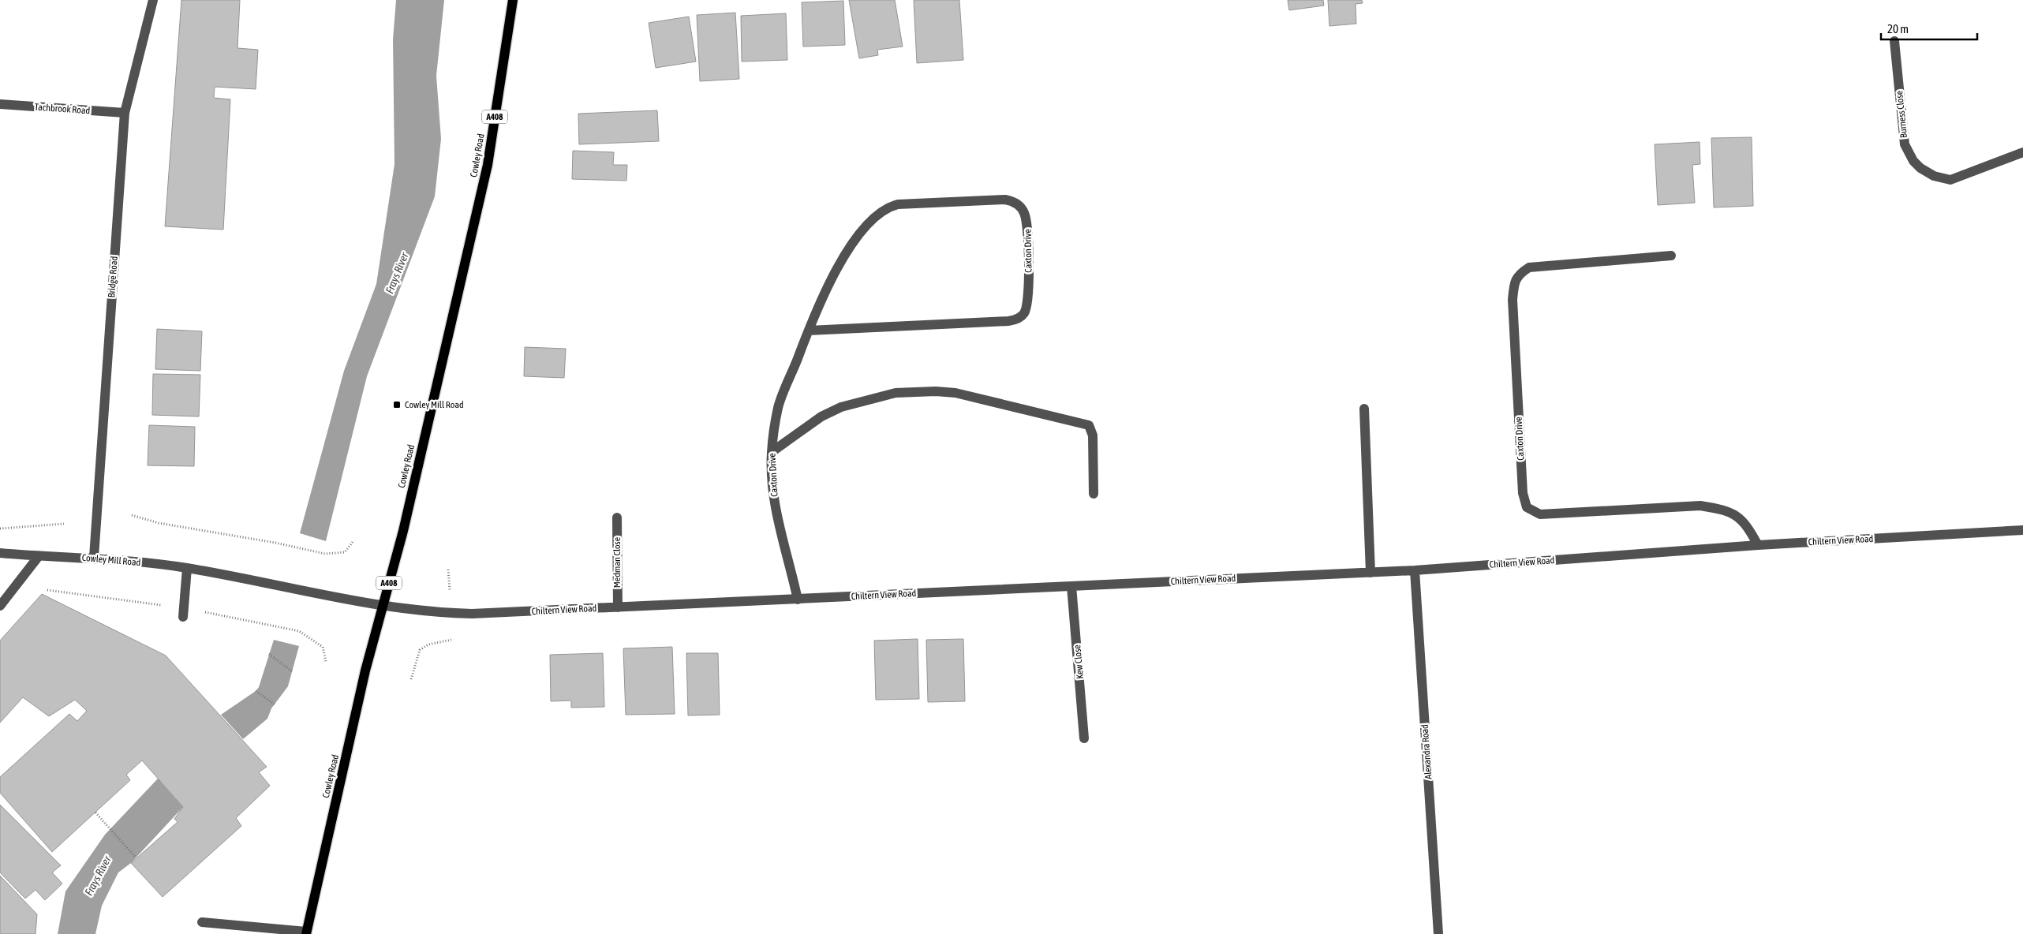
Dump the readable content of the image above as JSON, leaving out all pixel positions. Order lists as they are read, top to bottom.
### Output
{
  "streets": {
    "main road": ["A408", "Cowley Road"],
    "street": [
      "Tachbrook Road",
      "Burness Close",
      "Caxton Drive",
      "Bridge Road",
      "Chiltern View Road",
      "Cowley Mill Road",
      "Medman Close",
      "Kew Close",
      "Alexandra Road"
    ]
  },
  "crossings": [
    ["Tachbrook Road", "Bridge Road"],
    ["Cowley Road", "Chiltern View Road"],
    ["Cowley Road", "Cowley Mill Road"],
    ["Caxton Drive", "Chiltern View Road"],
    ["Bridge Road", "Cowley Mill Road"],
    ["Chiltern View Road", "Cowley Mill Road"],
    ["Chiltern View Road", "Medman Close"],
    ["Chiltern View Road", "Kew Close"],
    ["Chiltern View Road", "Alexandra Road"]
  ],
  "water": ["Frays River"],
  "places": {
    "transit": ["Cowley Mill Road"]
  },
  "scale_bar": "20 m"
}
